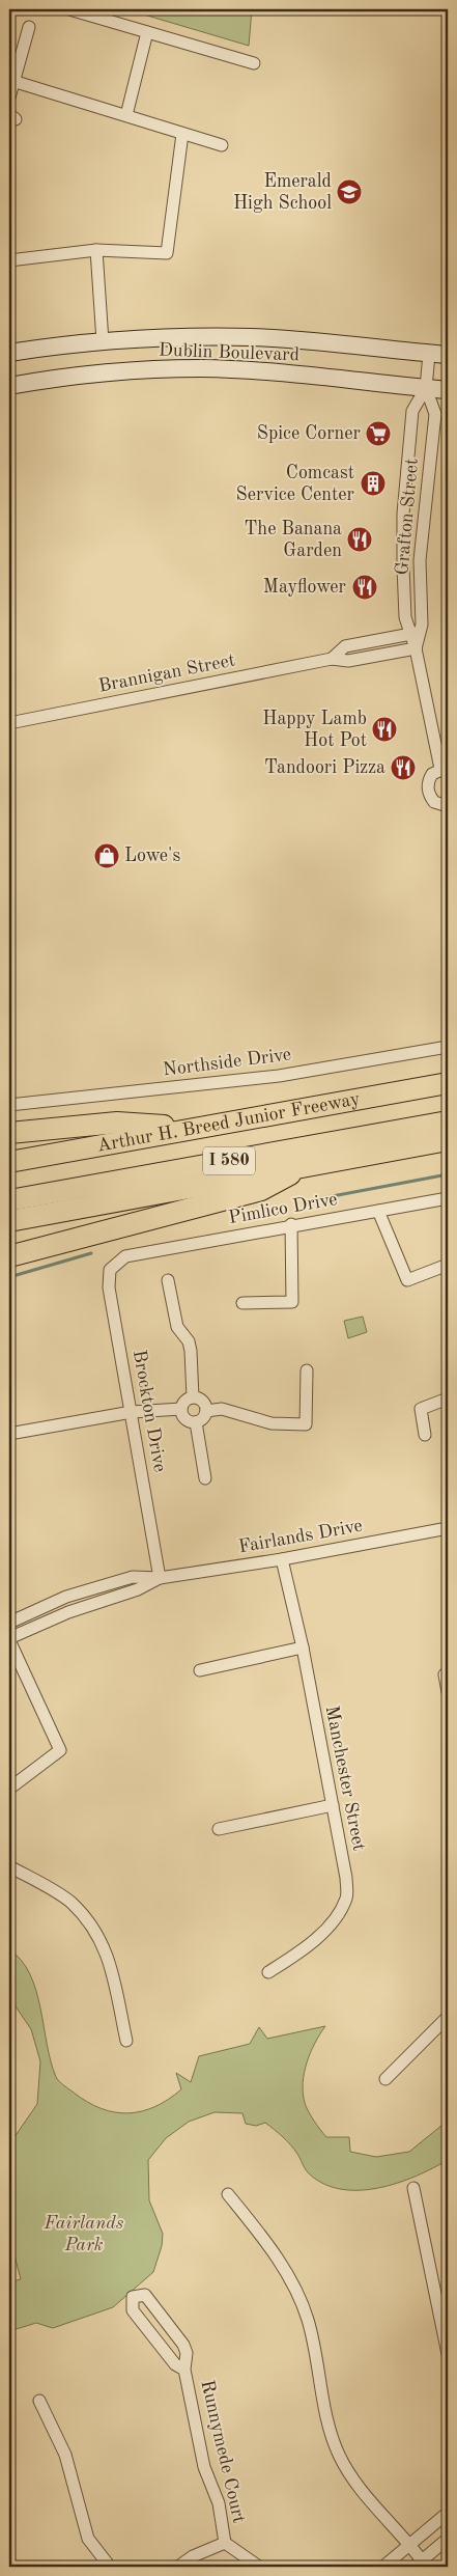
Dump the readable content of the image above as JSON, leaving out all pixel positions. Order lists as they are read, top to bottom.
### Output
{
  "streets": {
    "highway": ["Arthur H. Breed Junior Freeway", "I 580"],
    "main road": ["Dublin Boulevard"],
    "street": [
      "Grafton Street",
      "Brannigan Street",
      "Northside Drive",
      "Pimlico Drive",
      "Brockton Drive",
      "Fairlands Drive",
      "Manchester Street",
      "Runnymede Court"
    ]
  },
  "crossings": [
    ["Dublin Boulevard", "Grafton Street"],
    ["Grafton Street", "Brannigan Street"],
    ["Pimlico Drive", "Brockton Drive"],
    ["Brockton Drive", "Fairlands Drive"],
    ["Fairlands Drive", "Manchester Street"]
  ],
  "parks": ["Fairlands Park"],
  "places": {
    "school or university": ["Emerald High School"],
    "supermarket": ["Spice Corner"],
    "building": ["Comcast Service Center"],
    "restaurant": [
      "The Banana Garden",
      "Mayflower",
      "Happy Lamb Hot Pot",
      "Tandoori Pizza"
    ],
    "shop": ["Lowe's"]
  }
}
